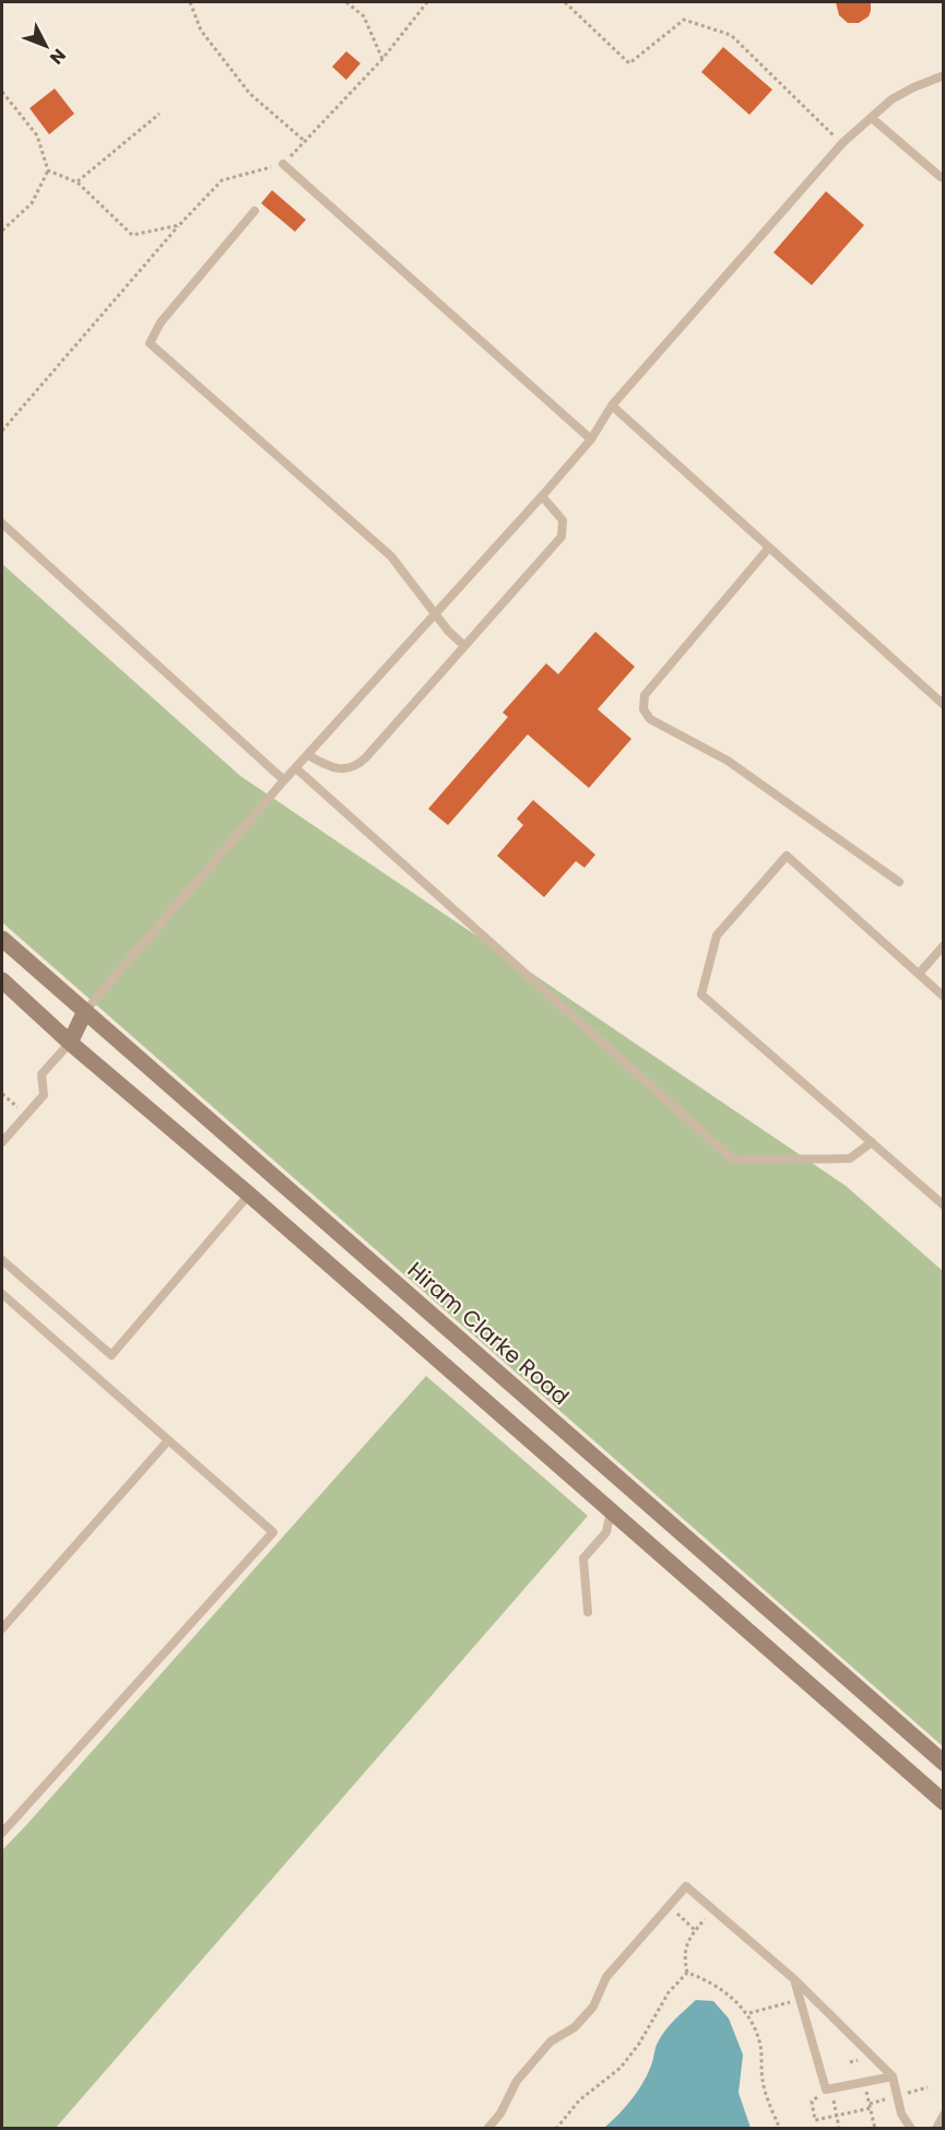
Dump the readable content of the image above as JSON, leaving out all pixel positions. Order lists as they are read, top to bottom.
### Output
{
  "streets": {
    "main road": ["Hiram Clarke Road"]
  },
  "north": "bottom right"
}
